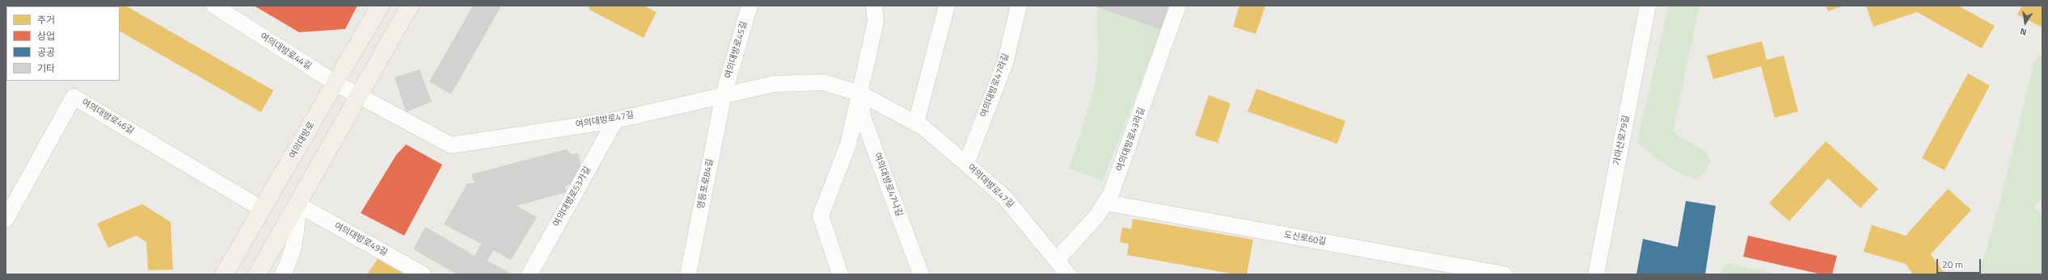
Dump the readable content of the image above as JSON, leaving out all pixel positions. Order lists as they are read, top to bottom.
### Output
{
  "streets": {
    "main road": ["여의대방로"],
    "street": [
      "여의대방로45길",
      "여의대방로44길",
      "여의대방로47라길",
      "여의대방로46길",
      "여의대방로47길",
      "여의대방로43라길",
      "가마산로79길",
      "영등포로84길",
      "여의대방로47나길",
      "여의대방로53가길",
      "도신로60길",
      "여의대방로49길"
    ]
  },
  "crossings": [
    ["여의대방로45길", "여의대방로47길"],
    ["여의대방로45길", "영등포로84길"],
    ["여의대방로44길", "여의대방로47길"],
    ["여의대방로44길", "여의대방로"],
    ["여의대방로47라길", "여의대방로47길"],
    ["여의대방로46길", "여의대방로"],
    ["여의대방로47길", "여의대방로43라길"],
    ["여의대방로47길", "영등포로84길"],
    ["여의대방로47길", "여의대방로47나길"],
    ["여의대방로47길", "여의대방로53가길"],
    ["여의대방로43라길", "도신로60길"]
  ],
  "legend": [
    "주거",
    "상업",
    "공공",
    "기타"
  ],
  "scale_bar": "20 m",
  "north": "bottom"
}
